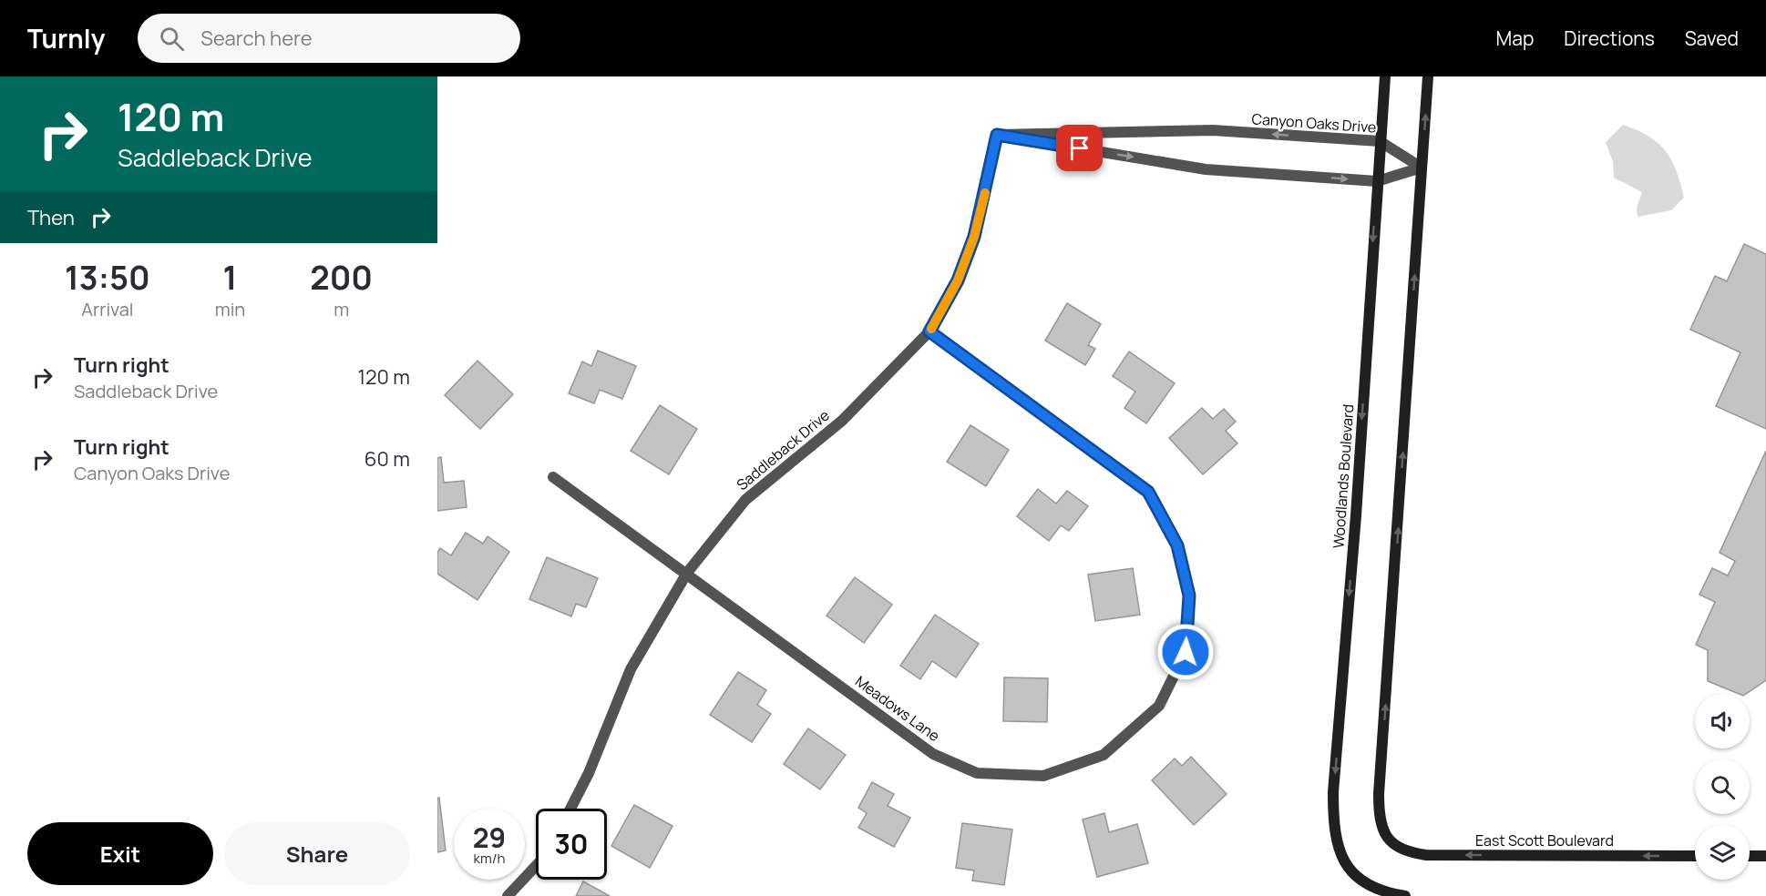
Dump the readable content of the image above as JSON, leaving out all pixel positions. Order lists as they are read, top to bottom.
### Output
{
  "streets": {
    "street": [
      "Canyon Oaks Drive",
      "Saddleback Drive",
      "Woodlands Boulevard",
      "Meadows Lane",
      "East Scott Boulevard"
    ]
  },
  "crossings": [
    ["Canyon Oaks Drive", "Saddleback Drive"],
    ["Canyon Oaks Drive", "Woodlands Boulevard"],
    ["Canyon Oaks Drive", "East Scott Boulevard"],
    ["Saddleback Drive", "Meadows Lane"]
  ],
  "one_way": ["Woodlands Boulevard"],
  "page": {
    "header": "Turnly",
    "search": "Search here",
    "nav": ["Map", "Directions", "Saved"],
    "turn": ["120 m", "Saddleback Drive"],
    "then": "Then",
    "eta": [
      "13:50",
      "Arrival",
      "1",
      "min",
      "200",
      "m"
    ],
    "list": [
      {
        "name": "Turn right",
        "note": "Saddleback Drive",
        "value": "120 m"
      },
      {
        "name": "Turn right",
        "note": "Canyon Oaks Drive",
        "value": "60 m"
      }
    ],
    "speed": "29 km/h",
    "limit": "30",
    "buttons": ["Exit", "Share"]
  }
}
